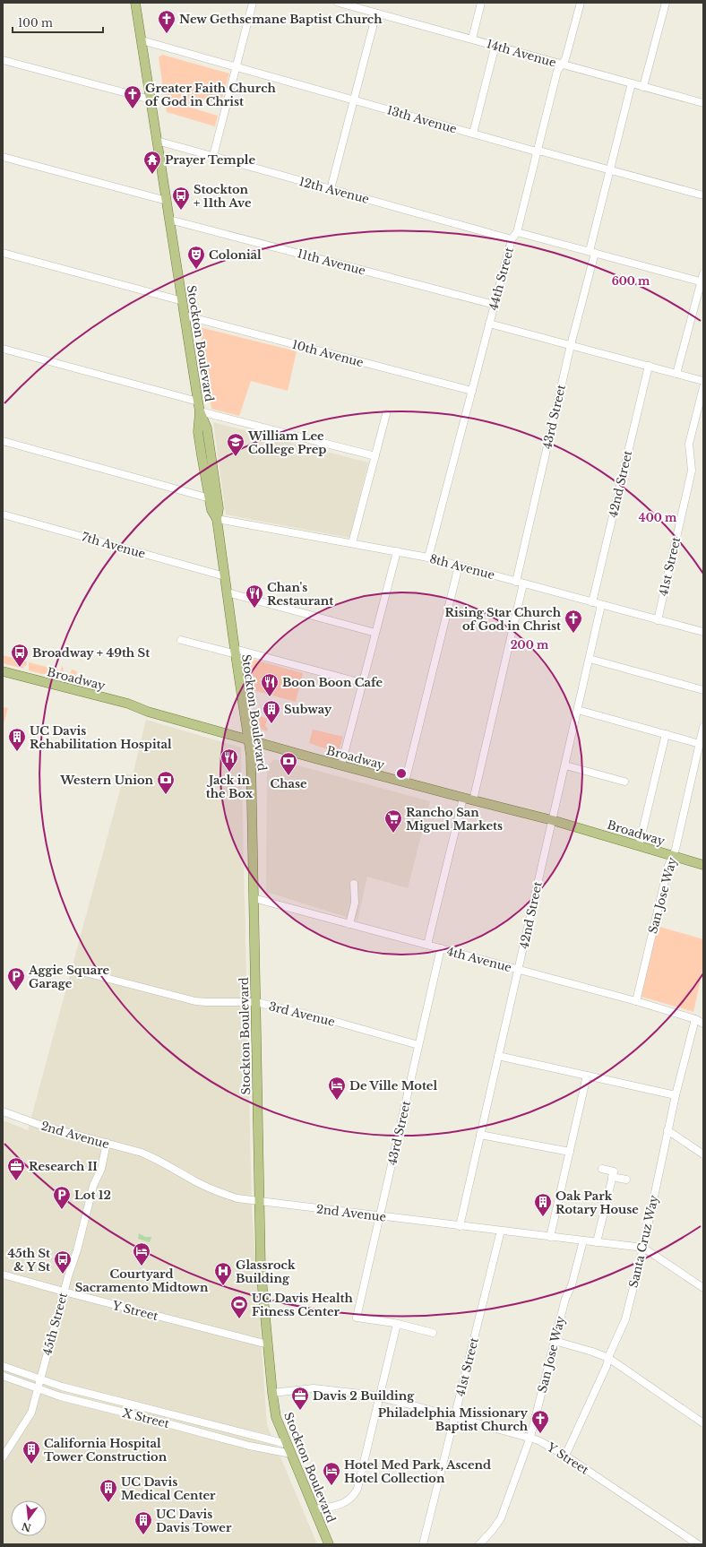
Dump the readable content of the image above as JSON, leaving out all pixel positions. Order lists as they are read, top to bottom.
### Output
{
  "streets": {
    "main road": ["Stockton Boulevard", "Broadway"],
    "street": [
      "14th Avenue",
      "13th Avenue",
      "12th Avenue",
      "11th Avenue",
      "44th Street",
      "10th Avenue",
      "43rd Street",
      "42nd Street",
      "7th Avenue",
      "8th Avenue",
      "41st Street",
      "San Jose Way",
      "4th Avenue",
      "3rd Avenue",
      "2nd Avenue",
      "Santa Cruz Way",
      "Y Street",
      "45th Street",
      "X Street"
    ]
  },
  "crossings": [
    ["14th Avenue", "44th Street"],
    ["14th Avenue", "43rd Street"],
    ["13th Avenue", "44th Street"],
    ["13th Avenue", "Stockton Boulevard"],
    ["13th Avenue", "43rd Street"],
    ["12th Avenue", "44th Street"],
    ["12th Avenue", "Stockton Boulevard"],
    ["11th Avenue", "44th Street"],
    ["11th Avenue", "Stockton Boulevard"],
    ["44th Street", "10th Avenue"],
    ["44th Street", "8th Avenue"],
    ["Stockton Boulevard", "10th Avenue"],
    ["Stockton Boulevard", "7th Avenue"],
    ["Stockton Boulevard", "8th Avenue"],
    ["Stockton Boulevard", "Broadway"],
    ["Stockton Boulevard", "4th Avenue"],
    ["Stockton Boulevard", "3rd Avenue"],
    ["Stockton Boulevard", "2nd Avenue"],
    ["Stockton Boulevard", "Y Street"],
    ["Stockton Boulevard", "X Street"],
    ["43rd Street", "8th Avenue"],
    ["43rd Street", "Broadway"],
    ["43rd Street", "4th Avenue"],
    ["43rd Street", "3rd Avenue"],
    ["43rd Street", "2nd Avenue"],
    ["42nd Street", "8th Avenue"],
    ["42nd Street", "Broadway"],
    ["42nd Street", "4th Avenue"],
    ["42nd Street", "2nd Avenue"],
    ["8th Avenue", "41st Street"],
    ["41st Street", "2nd Avenue"],
    ["41st Street", "Y Street"],
    ["Broadway", "San Jose Way"],
    ["San Jose Way", "4th Avenue"],
    ["San Jose Way", "2nd Avenue"],
    ["San Jose Way", "Y Street"],
    ["4th Avenue", "Santa Cruz Way"],
    ["2nd Avenue", "Santa Cruz Way"],
    ["2nd Avenue", "45th Street"],
    ["Santa Cruz Way", "Y Street"],
    ["Y Street", "45th Street"],
    ["45th Street", "X Street"]
  ],
  "places": {
    "church": [
      "New Gethsemane Baptist Church",
      "Greater Faith Church of God in Christ",
      "Rising Star Church of God in Christ",
      "Philadelphia Missionary Baptist Church"
    ],
    "temple": ["Prayer Temple"],
    "bus stop": ["Stockton + 11th Ave", "Broadway + 49th St", "45th St & Y St"],
    "theatre": ["Colonial"],
    "school or university": ["William Lee College Prep"],
    "restaurant": ["Chan's Restaurant", "Boon Boon Cafe", "Jack in the Box"],
    "building": [
      "Subway",
      "UC Davis Rehabilitation Hospital",
      "Oak Park Rotary House",
      "California Hospital Tower Construction",
      "UC Davis Medical Center",
      "UC Davis Davis Tower"
    ],
    "bank": ["Chase", "Western Union"],
    "supermarket": ["Rancho San Miguel Markets"],
    "parking": ["Aggie Square Garage", "Lot 12"],
    "hotel": ["De Ville Motel", "Courtyard Sacramento Midtown", "Hotel Med Park, Ascend Hotel Collection"],
    "office": ["Research II", "Davis 2 Building"],
    "hospital": ["Glassrock Building"],
    "sports": ["UC Davis Health Fitness Center"]
  },
  "scale_bar": "100 m",
  "north": "bottom",
  "rings": ["600 m", "400 m", "200 m"]
}
